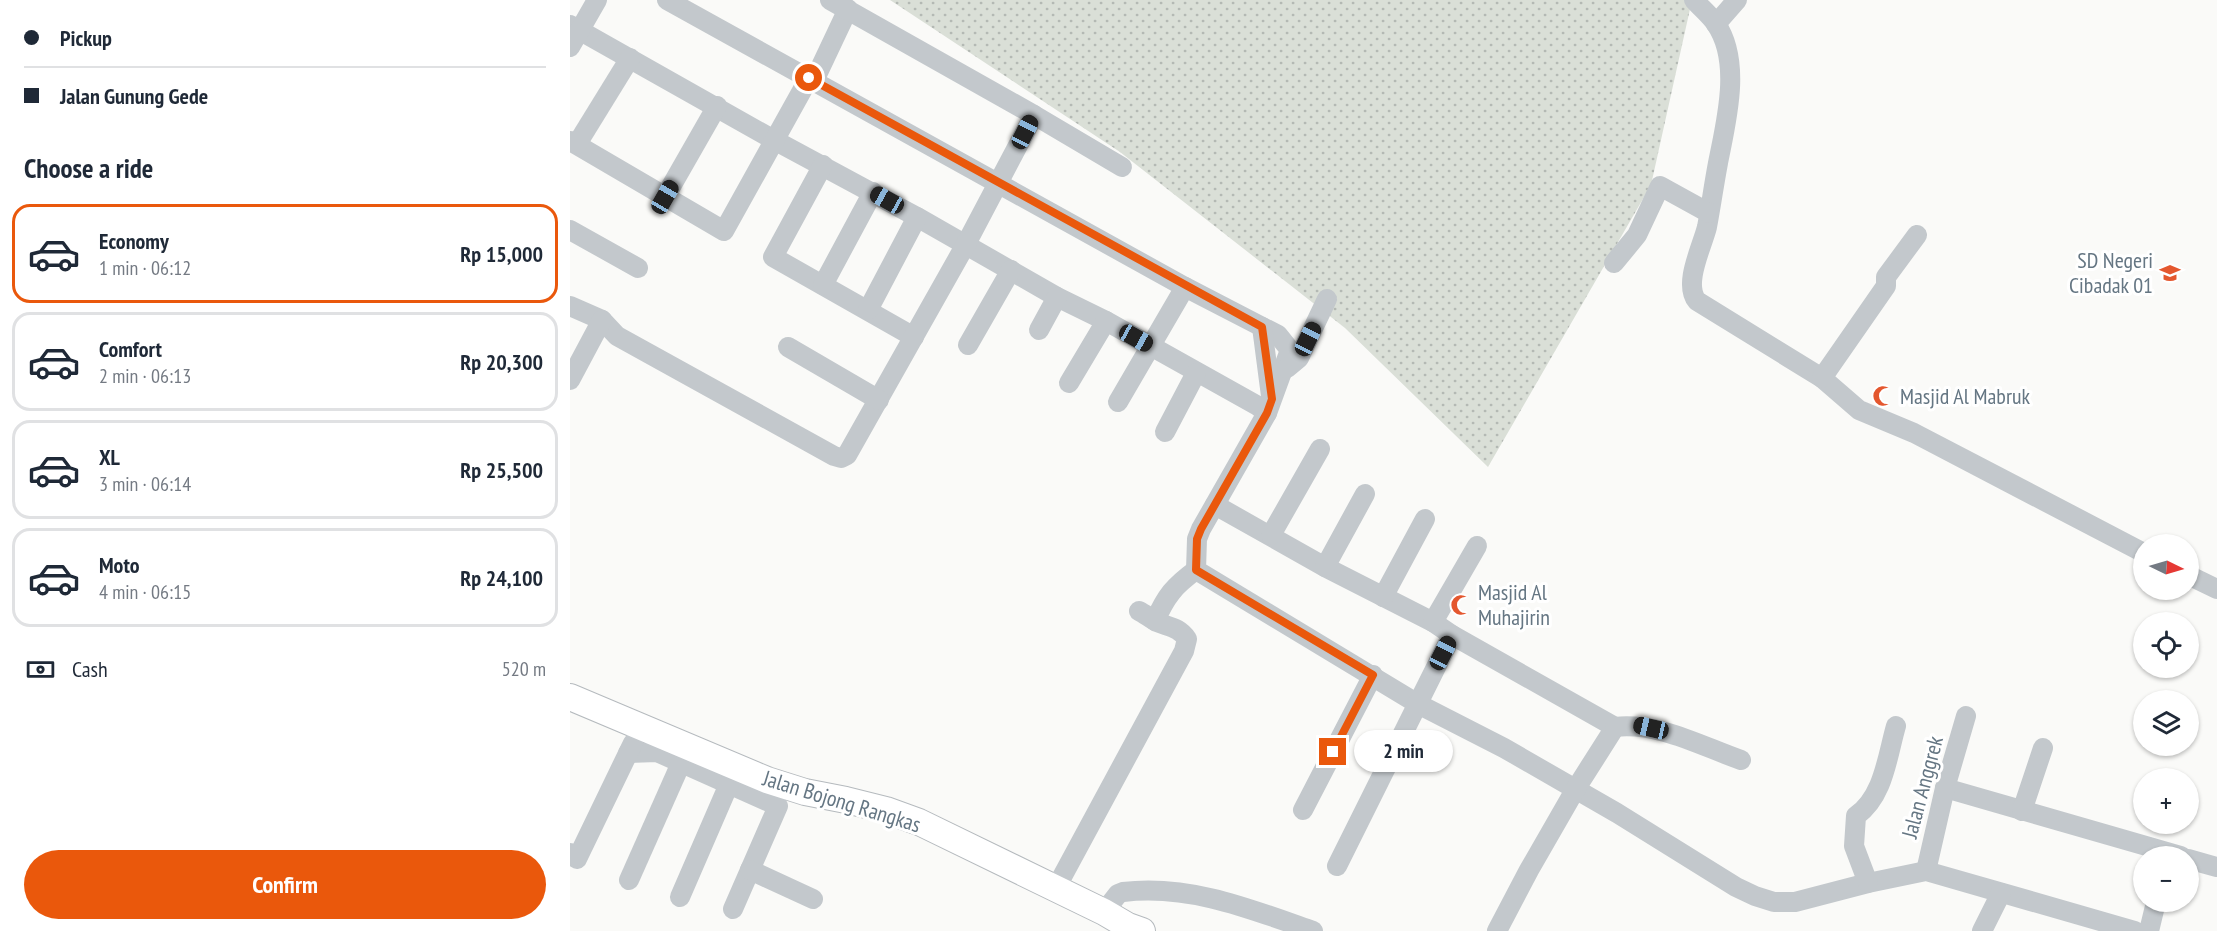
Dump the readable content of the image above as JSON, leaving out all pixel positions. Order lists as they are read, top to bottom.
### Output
{
  "streets": {
    "main road": ["Jalan Bojong Rangkas"],
    "street": ["Jalan Anggrek"]
  },
  "places": {
    "school or university": ["SD Negeri Cibadak 01"],
    "mosque": ["Masjid Al Mabruk", "Masjid Al Muhajirin"]
  },
  "north": "right",
  "page": {
    "banner": ["Pickup", "Jalan Gunung Gede"],
    "heading": "Choose a ride",
    "list": [
      {
        "name": "Economy",
        "note": "1 min · 06:12",
        "value": "Rp 15,000"
      },
      {
        "name": "Comfort",
        "note": "2 min · 06:13",
        "value": "Rp 20,300"
      },
      {
        "name": "XL",
        "note": "3 min · 06:14",
        "value": "Rp 25,500"
      },
      {
        "name": "Moto",
        "note": "4 min · 06:15",
        "value": "Rp 24,100"
      }
    ],
    "map_buttons": ["+", "−"],
    "pay": ["Cash", "520 m"],
    "bubble": "2 min",
    "buttons": "Confirm"
  }
}
